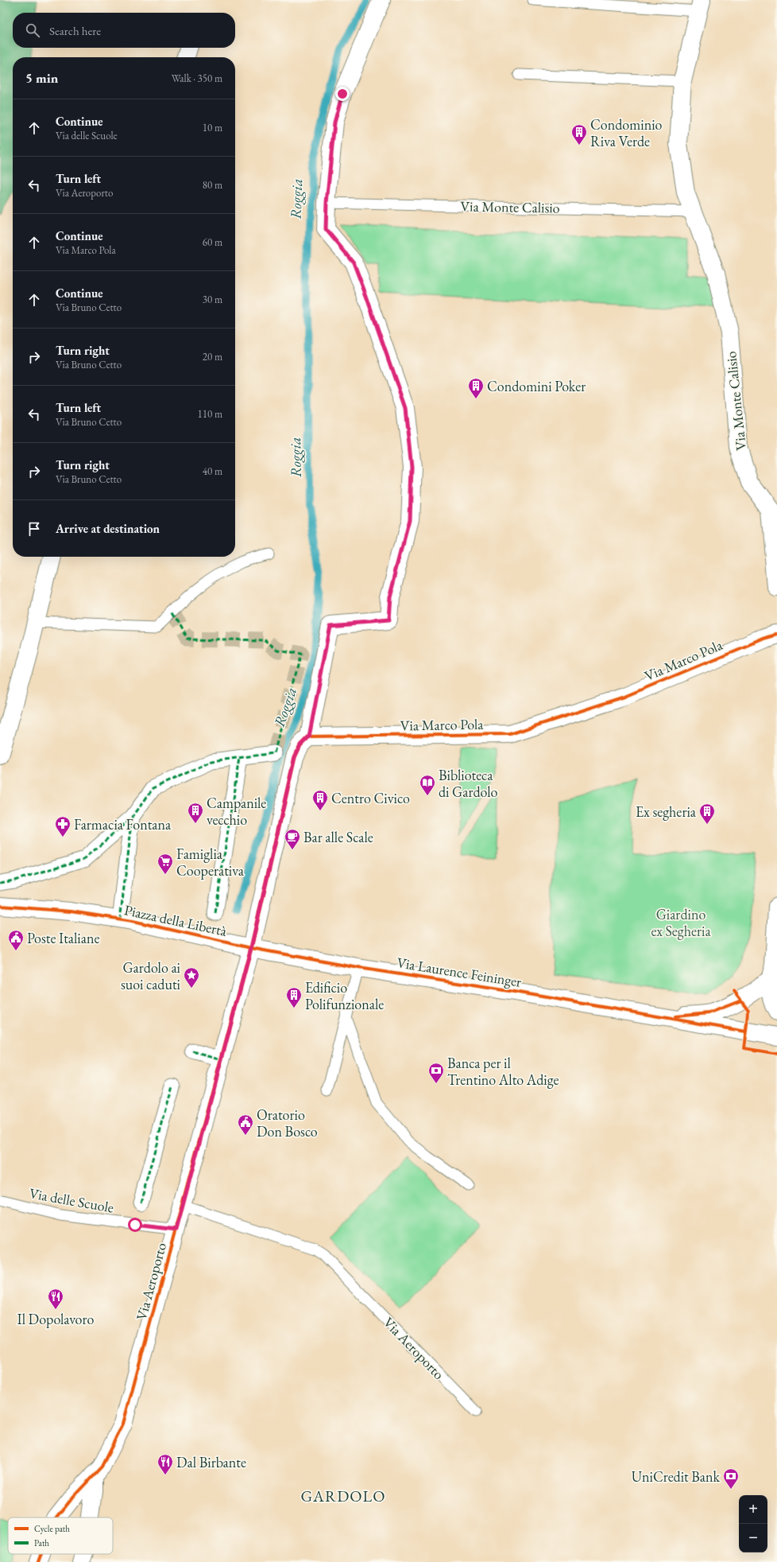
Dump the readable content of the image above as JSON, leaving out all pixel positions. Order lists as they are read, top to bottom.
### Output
{
  "streets": {
    "street": [
      "Via Monte Calisio",
      "Via Marco Pola",
      "Piazza della Libertà",
      "Via Laurence Feininger",
      "Via Aeroporto"
    ],
    "lane": ["Via delle Scuole"]
  },
  "crossings": [
    ["Piazza della Libertà", "Via Laurence Feininger"],
    ["Piazza della Libertà", "Via Aeroporto"],
    ["Via Laurence Feininger", "Via Aeroporto"],
    ["Via delle Scuole", "Via Aeroporto"]
  ],
  "districts": ["GARDOLO"],
  "water": ["Roggia"],
  "parks": ["Giardino ex Segheria"],
  "places": {
    "building": [
      "Condominio Riva Verde",
      "Condomini Poker",
      "Centro Civico",
      "Campanile vecchio",
      "Ex segheria",
      "Edificio Polifunzionale"
    ],
    "library": ["Biblioteca di Gardolo"],
    "pharmacy": ["Farmacia Fontana"],
    "cafe": ["Bar alle Scale"],
    "supermarket": ["Famiglia Cooperativa"],
    "public building": ["Poste Italiane", "Oratorio Don Bosco"],
    "place": ["Gardolo ai suoi caduti"],
    "bank": ["Banca per il Trentino Alto Adige", "UniCredit Bank"],
    "restaurant": ["Il Dopolavoro", "Dal Birbante"]
  },
  "legend": ["Cycle path", "Path"],
  "page": {
    "search": "Search here",
    "heading": ["5 min", "Walk · 350 m"],
    "list": [
      ["Continue", "Via delle Scuole", "10 m"],
      ["Turn left", "Via Aeroporto", "80 m"],
      ["Continue", "Via Marco Pola", "60 m"],
      ["Continue", "Via Bruno Cetto", "30 m"],
      ["Turn right", "Via Bruno Cetto", "20 m"],
      ["Turn left", "Via Bruno Cetto", "110 m"],
      ["Turn right", "Via Bruno Cetto", "40 m"],
      "Arrive at destination"
    ],
    "map_buttons": ["+", "−"]
  }
}
